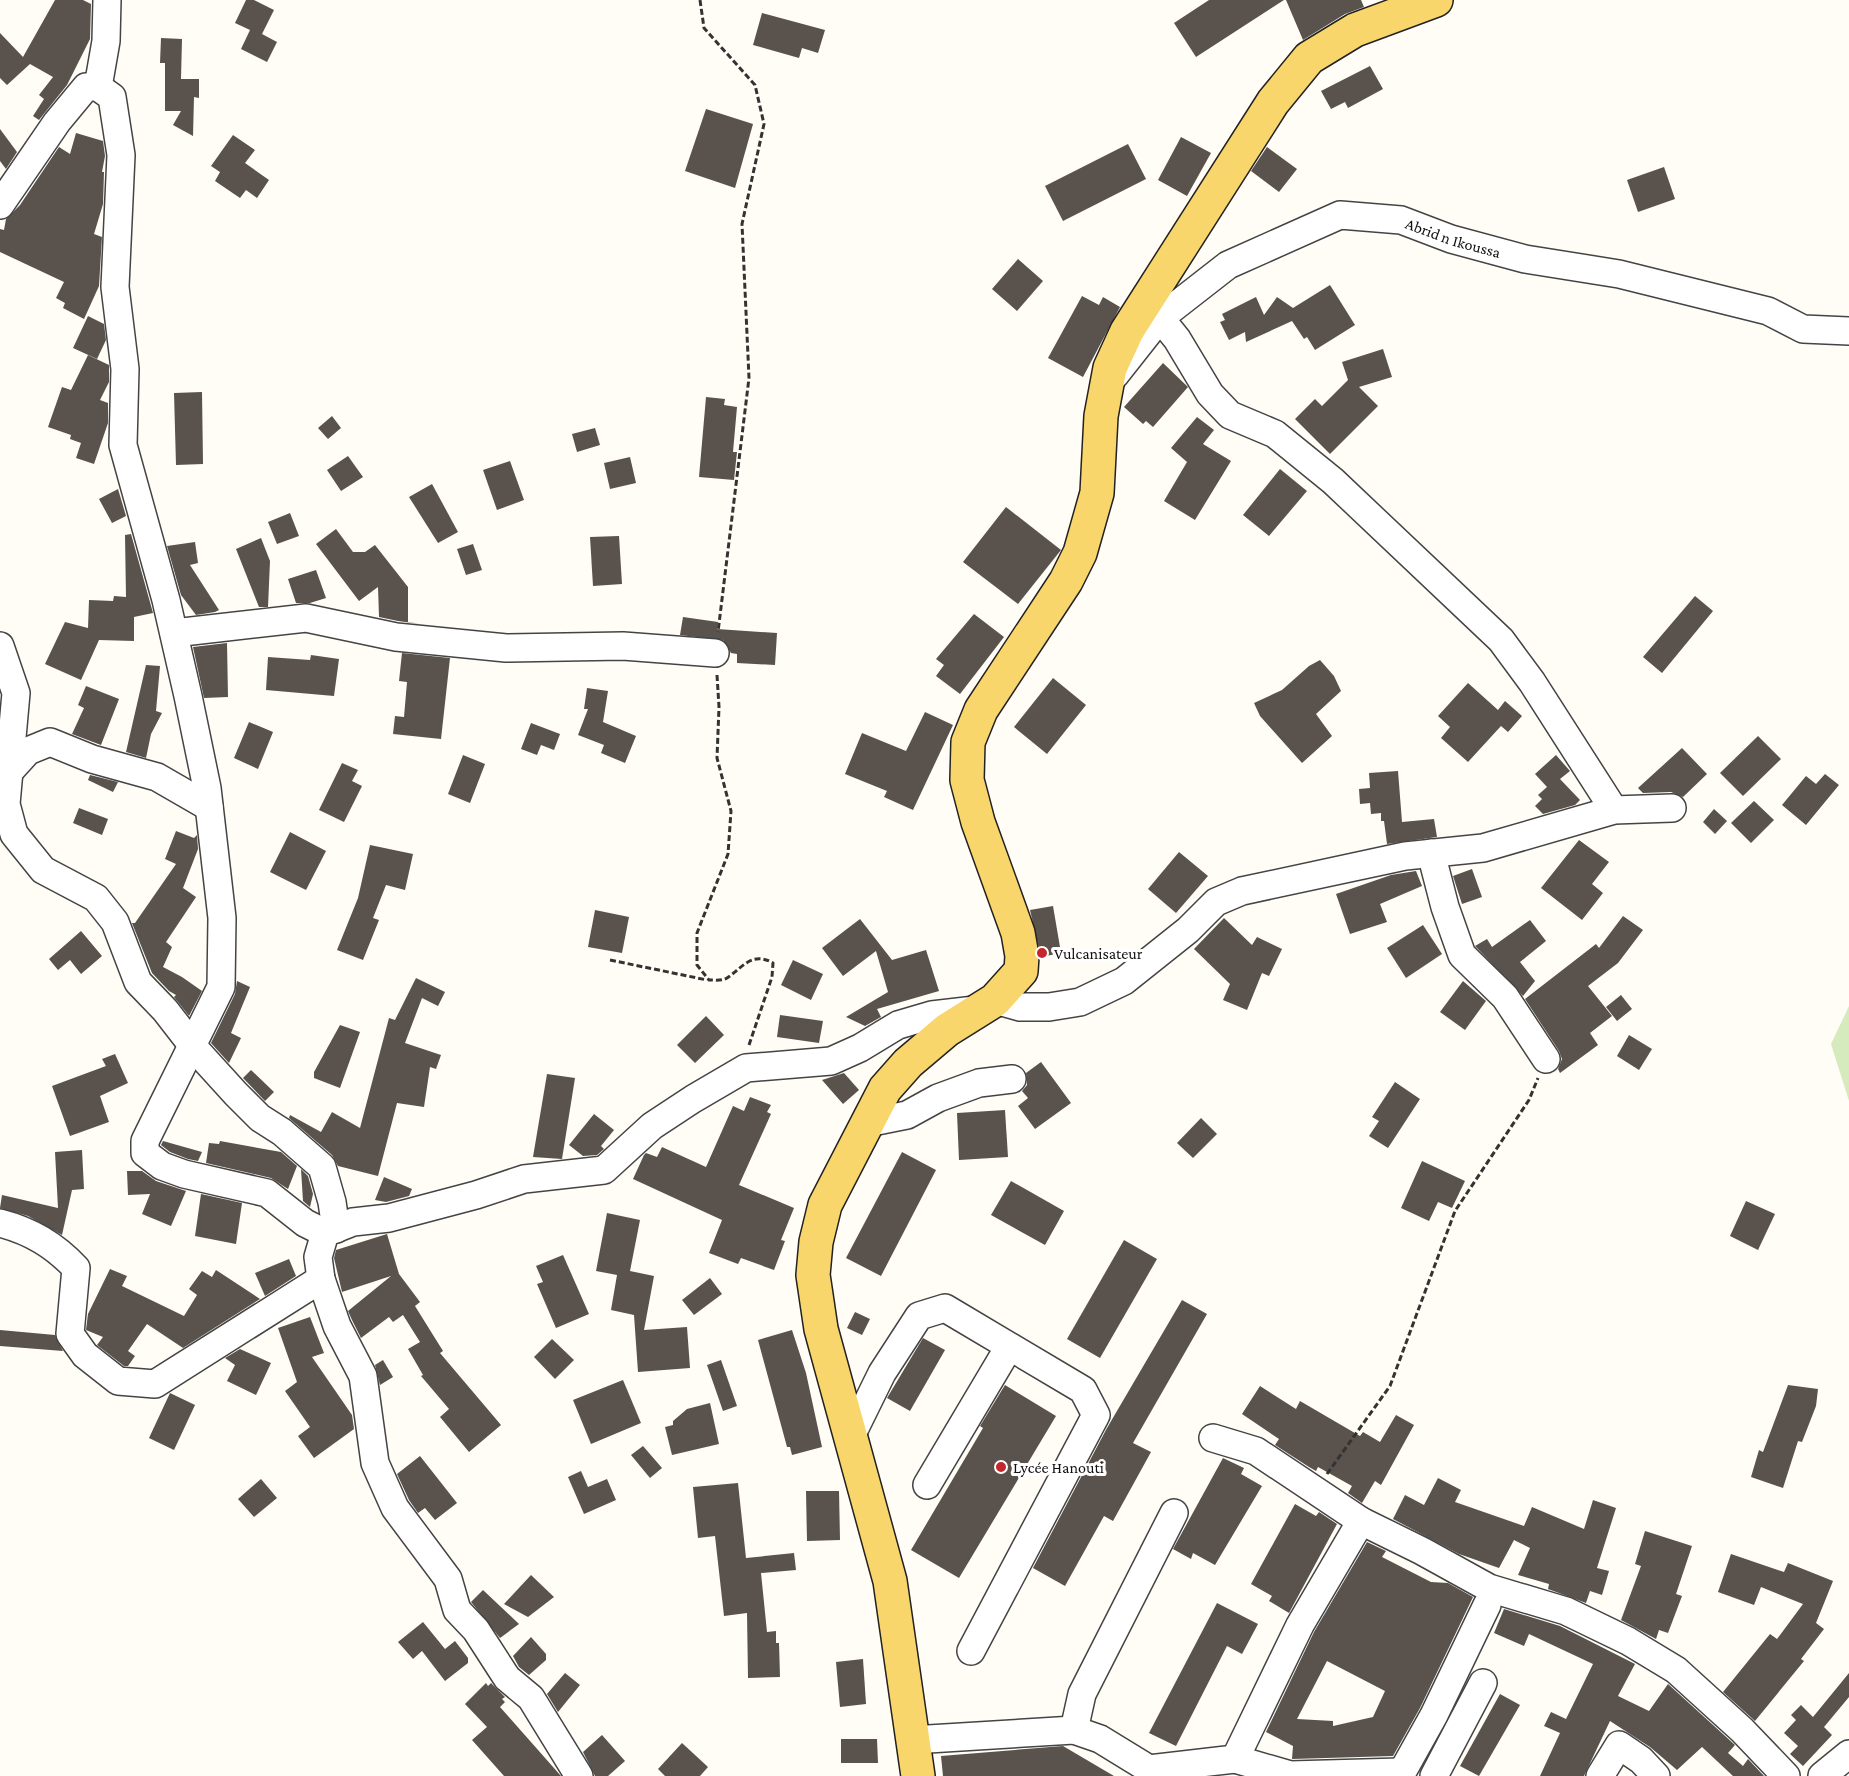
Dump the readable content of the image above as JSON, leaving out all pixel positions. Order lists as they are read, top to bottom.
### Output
{
  "streets": {
    "street": ["Abrid n Ikoussa"]
  },
  "places": ["Vulcanisateur", "Lycée Hanouti"]
}
